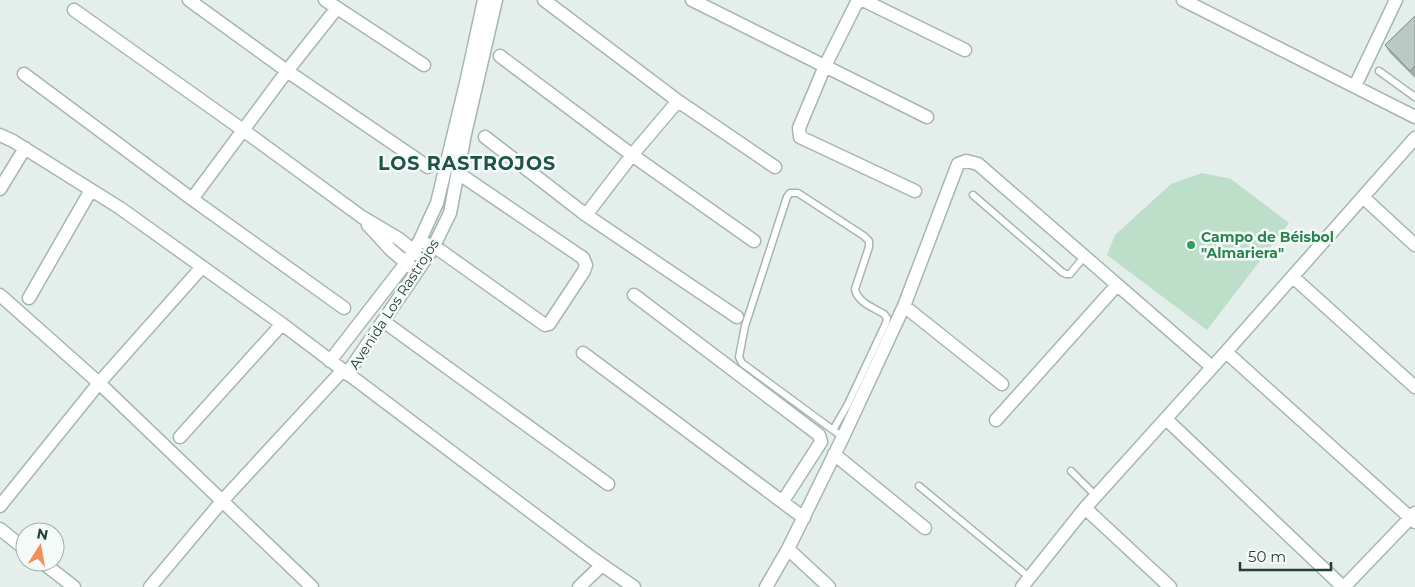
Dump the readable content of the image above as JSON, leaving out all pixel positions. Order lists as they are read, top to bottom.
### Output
{
  "streets": {
    "street": ["Avenida Los Rastrojos"]
  },
  "districts": ["LOS RASTROJOS"],
  "places": ["Campo de Béisbol \"Almariera\""],
  "scale_bar": "50 m",
  "north": "top"
}
